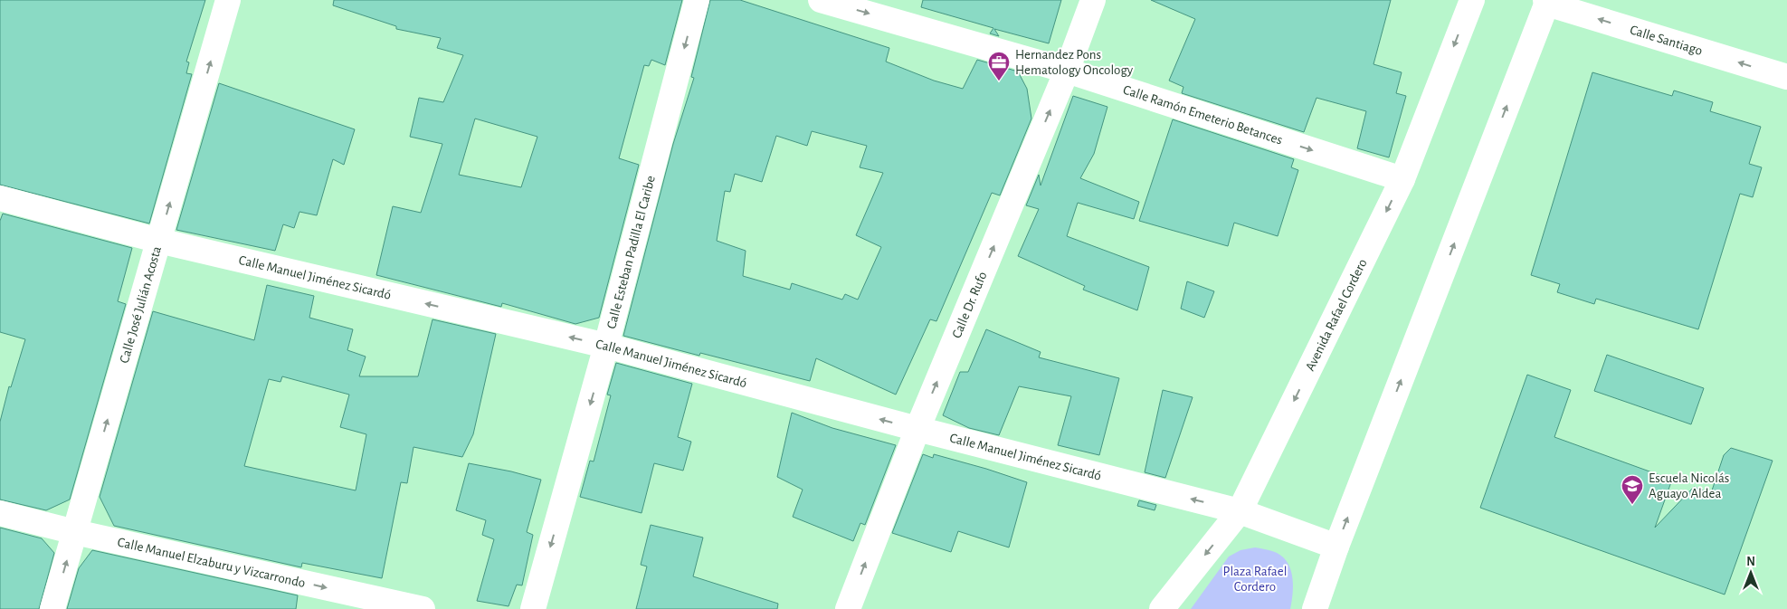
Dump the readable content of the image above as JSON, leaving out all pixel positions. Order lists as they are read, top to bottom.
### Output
{
  "streets": {
    "street": [
      "Calle Santiago",
      "Calle Ramón Emeterio Betances",
      "Calle Esteban Padilla El Caribe",
      "Calle Manuel Jiménez Sicardó",
      "Calle Dr. Rufo",
      "Calle José Julián Acosta",
      "Avenida Rafael Cordero",
      "Calle Manuel Elzaburu y Vizcarrondo"
    ]
  },
  "crossings": [
    ["Calle Ramón Emeterio Betances", "Calle Dr. Rufo"],
    ["Calle Ramón Emeterio Betances", "Avenida Rafael Cordero"],
    ["Calle Esteban Padilla El Caribe", "Calle Manuel Jiménez Sicardó"],
    ["Calle Manuel Jiménez Sicardó", "Calle Dr. Rufo"],
    ["Calle Manuel Jiménez Sicardó", "Calle José Julián Acosta"],
    ["Calle Manuel Jiménez Sicardó", "Avenida Rafael Cordero"],
    ["Calle José Julián Acosta", "Calle Manuel Elzaburu y Vizcarrondo"]
  ],
  "one_way": [
    "Calle Santiago",
    "Calle Ramón Emeterio Betances",
    "Calle Esteban Padilla El Caribe",
    "Calle Manuel Jiménez Sicardó",
    "Calle Dr. Rufo",
    "Calle José Julián Acosta",
    "Calle Manuel Elzaburu y Vizcarrondo"
  ],
  "parks": ["Plaza Rafael Cordero"],
  "places": {
    "office": ["Hernandez Pons Hematology Oncology"],
    "school or university": ["Escuela Nicolás Aguayo Aldea"]
  },
  "north": "top"
}
